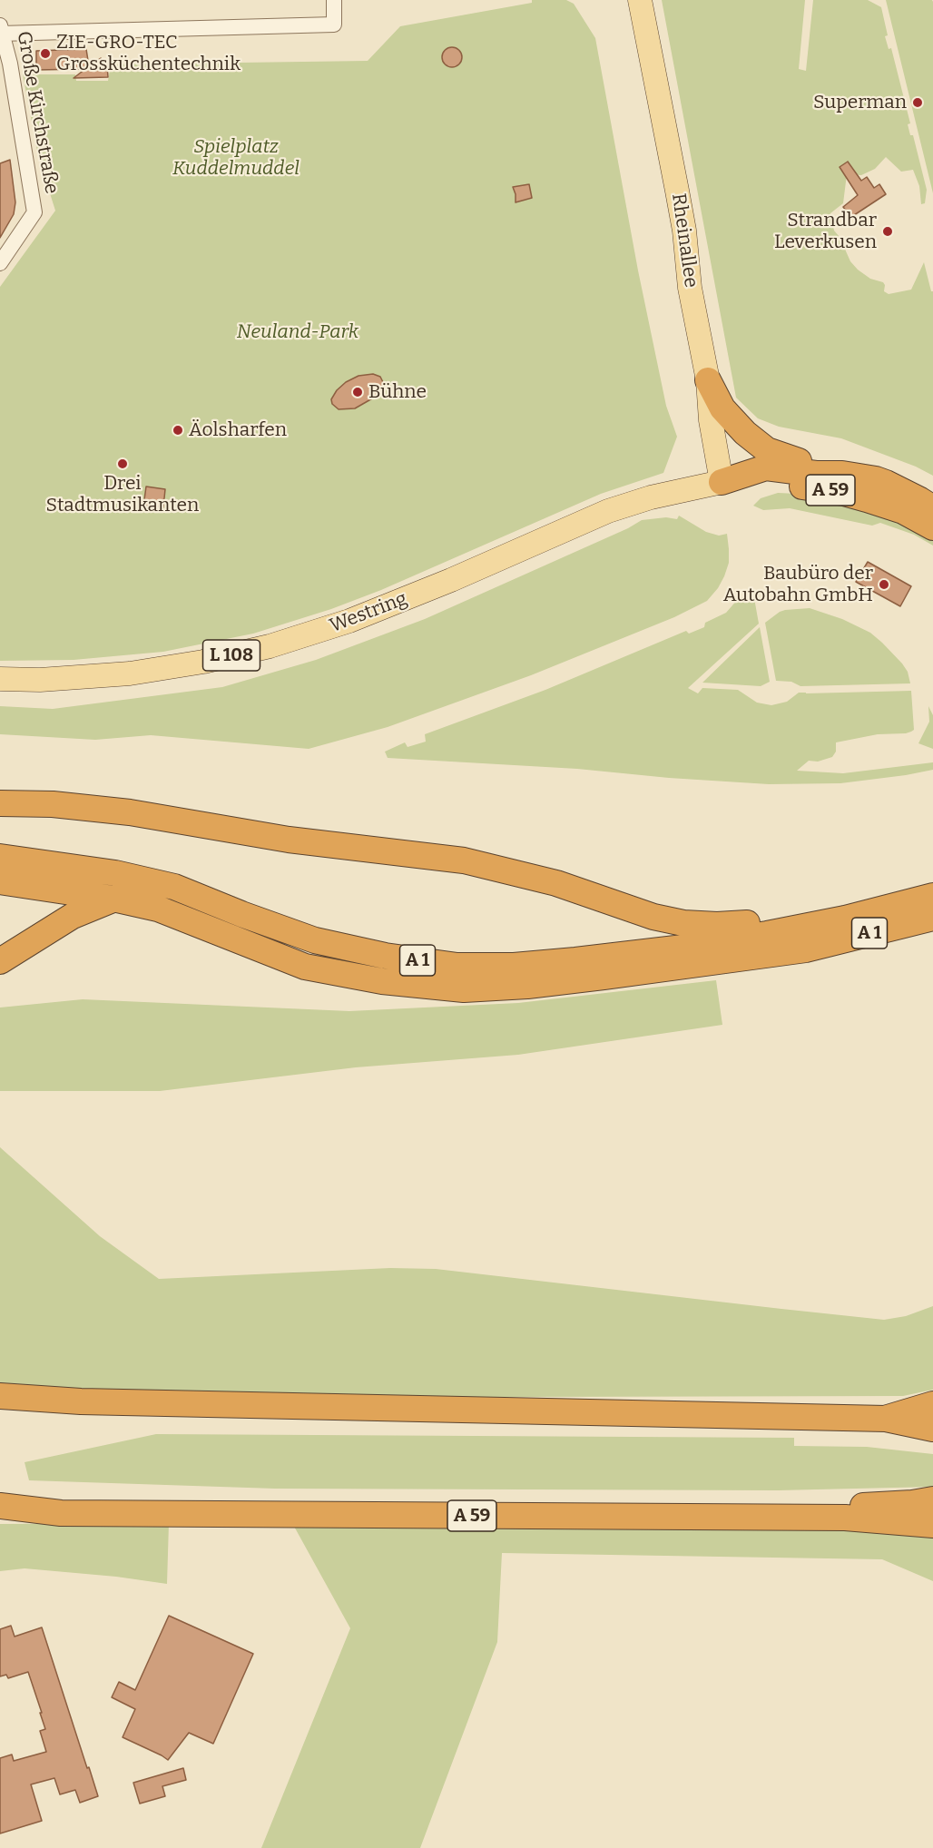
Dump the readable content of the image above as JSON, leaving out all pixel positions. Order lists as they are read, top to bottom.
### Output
{
  "streets": {
    "highway": ["A 59", "A 1"],
    "main road": ["Rheinallee", "Westring", "L 108"],
    "street": ["Große Kirchstraße"]
  },
  "crossings": [
    ["Rheinallee", "A 59"],
    ["Rheinallee", "Westring"],
    ["A 59", "Westring"]
  ],
  "parks": ["Spielplatz Kuddelmuddel", "Neuland-Park"],
  "places": [
    "ZIE-GRO-TEC Grossküchentechnik",
    "Superman",
    "Strandbar Leverkusen",
    "Bühne",
    "Äolsharfen",
    "Drei Stadtmusikanten",
    "Baubüro der Autobahn GmbH"
  ]
}
